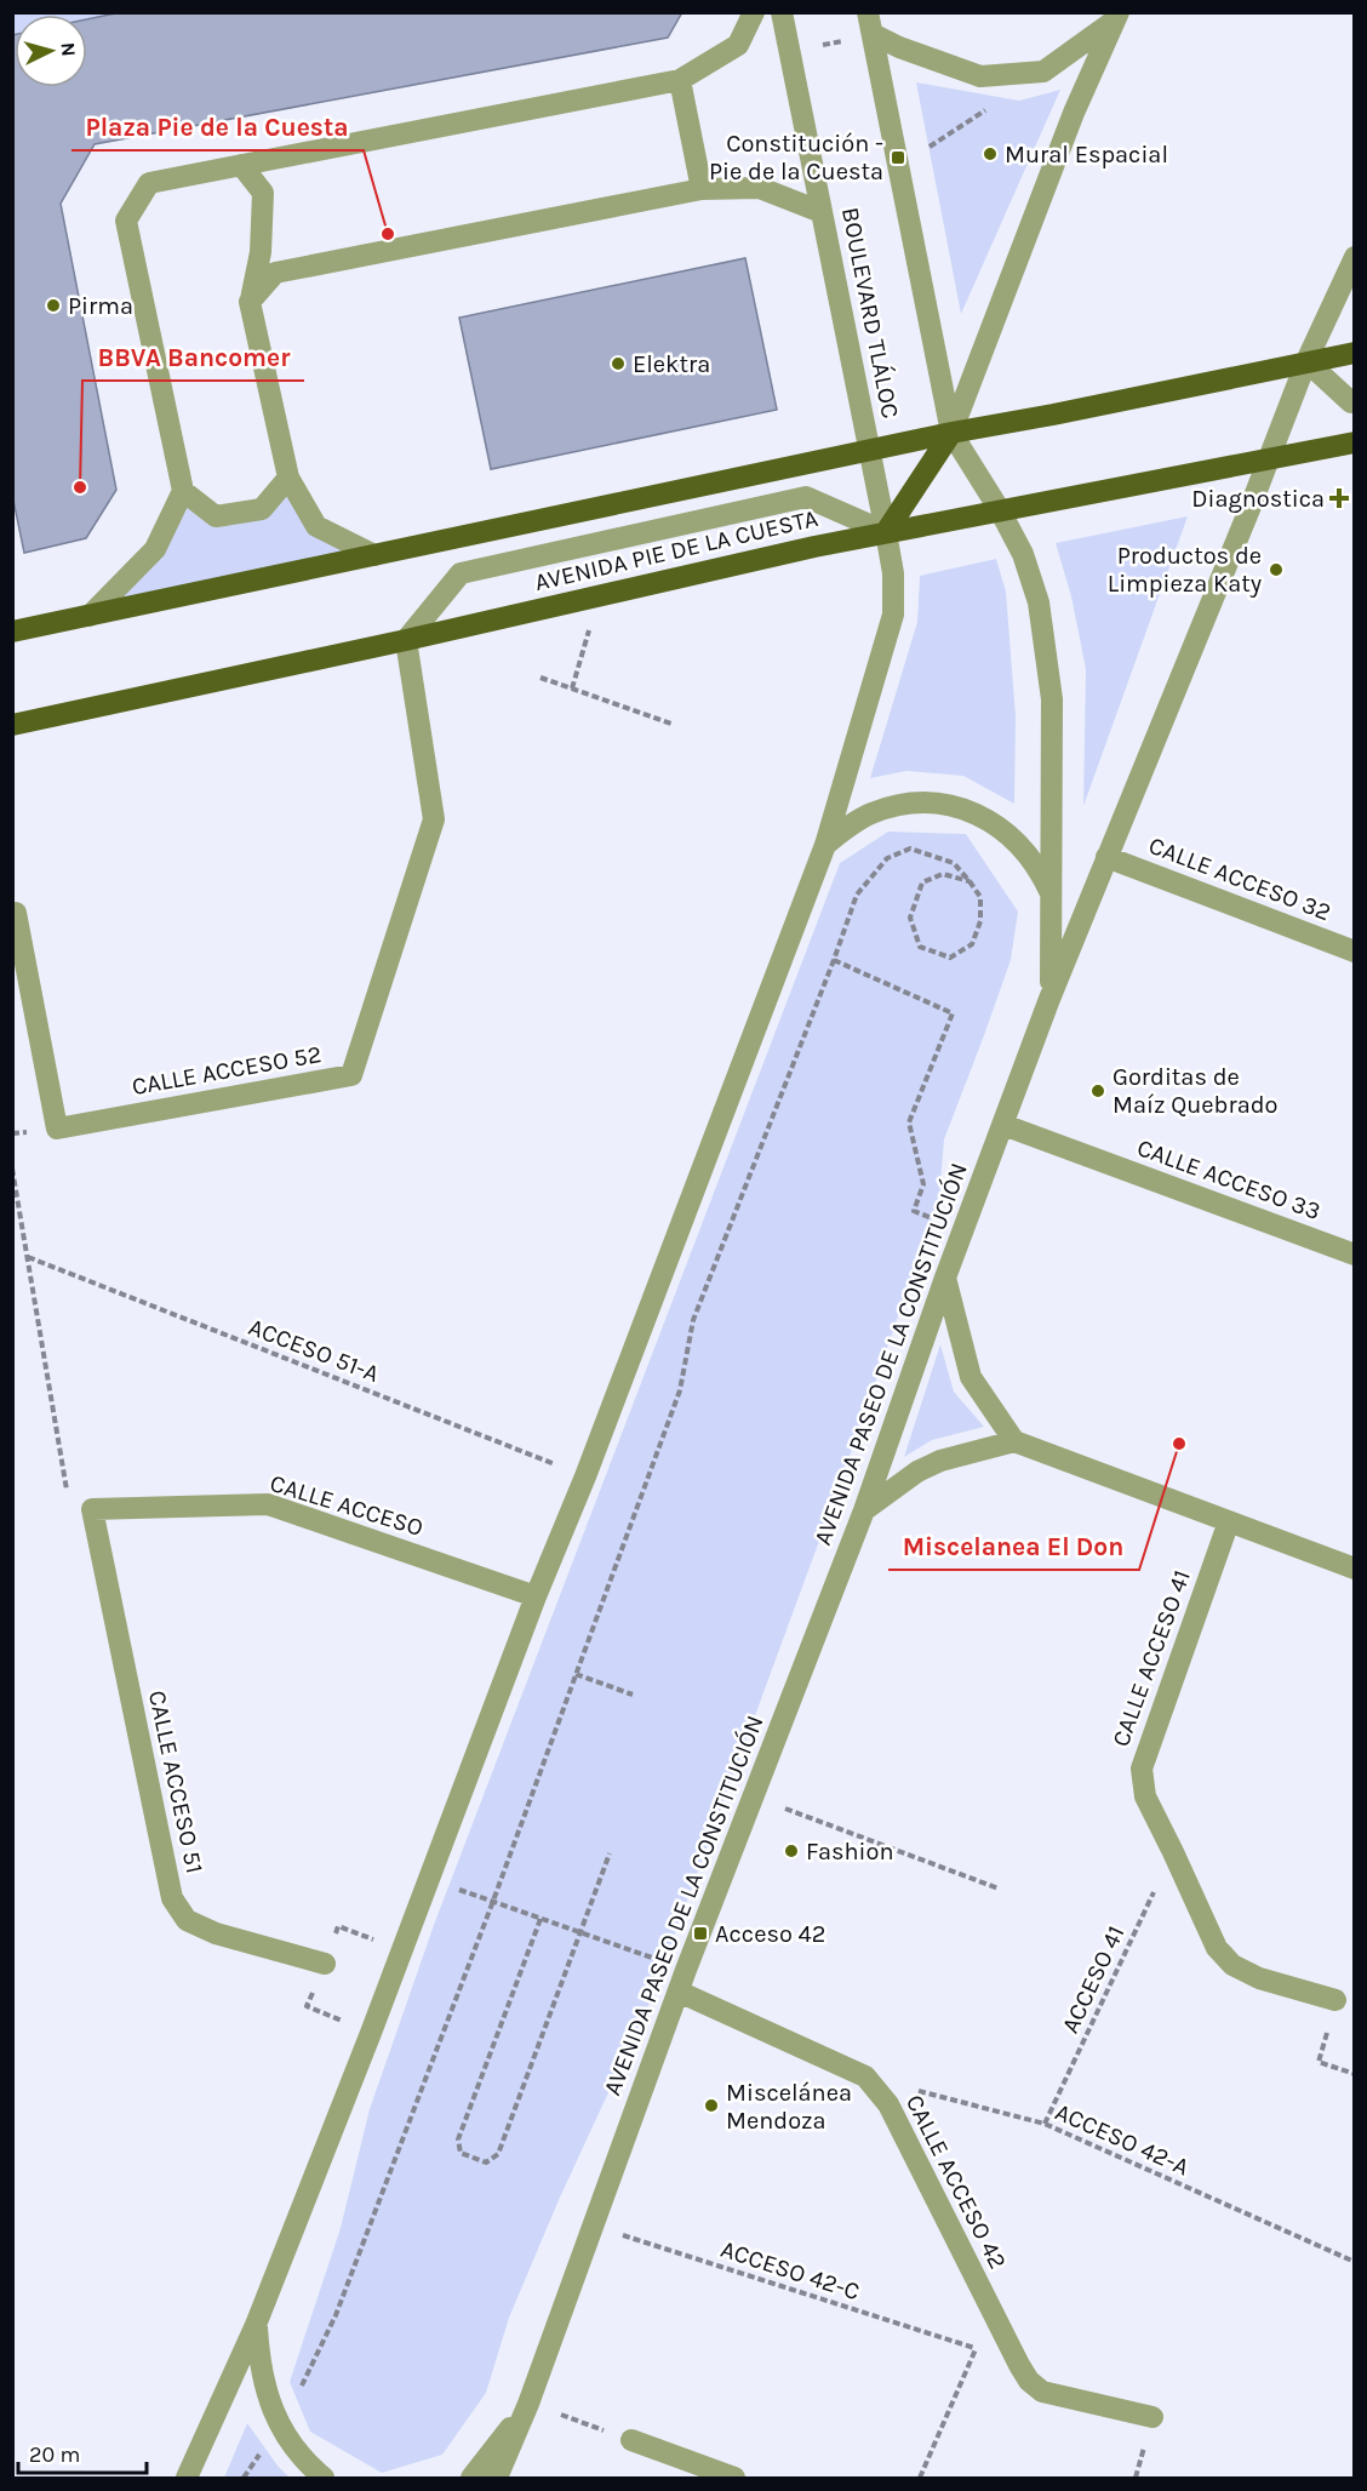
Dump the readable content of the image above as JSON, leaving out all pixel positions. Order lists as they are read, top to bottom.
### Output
{
  "streets": {
    "main road": ["AVENIDA PIE DE LA CUESTA"],
    "street": [
      "BOULEVARD TLÁLOC",
      "CALLE ACCESO 32",
      "CALLE ACCESO 52",
      "CALLE ACCESO 33",
      "AVENIDA PASEO DE LA CONSTITUCIÓN",
      "CALLE ACCESO",
      "CALLE ACCESO 41",
      "CALLE ACCESO 51",
      "CALLE ACCESO 42"
    ],
    "path": [
      "ACCESO 51-A",
      "ACCESO 41",
      "ACCESO 42-A",
      "ACCESO 42-C"
    ]
  },
  "crossings": [
    ["BOULEVARD TLÁLOC", "AVENIDA PIE DE LA CUESTA"],
    ["AVENIDA PIE DE LA CUESTA", "CALLE ACCESO 52"],
    ["AVENIDA PIE DE LA CUESTA", "AVENIDA PASEO DE LA CONSTITUCIÓN"],
    ["CALLE ACCESO 32", "AVENIDA PASEO DE LA CONSTITUCIÓN"],
    ["CALLE ACCESO 33", "AVENIDA PASEO DE LA CONSTITUCIÓN"],
    ["AVENIDA PASEO DE LA CONSTITUCIÓN", "CALLE ACCESO 42"],
    ["AVENIDA PASEO DE LA CONSTITUCIÓN", "ACCESO 42-C"],
    ["CALLE ACCESO", "CALLE ACCESO 51"],
    ["CALLE ACCESO 41", "ACCESO 41"],
    ["ACCESO 41", "ACCESO 42-A"],
    ["ACCESO 42-A", "CALLE ACCESO 42"]
  ],
  "places": {
    "other": [
      "Mural Espacial",
      "Plaza Pie de la Cuesta",
      "Pirma",
      "Elektra",
      "BBVA Bancomer",
      "Productos de Limpieza Katy",
      "Gorditas de Maíz Quebrado",
      "Miscelanea El Don",
      "Fashion",
      "Miscelánea Mendoza"
    ],
    "transit": ["Constitución - Pie de la Cuesta", "Acceso 42"],
    "health": ["Diagnostica"]
  },
  "scale_bar": "20 m",
  "north": "right"
}
